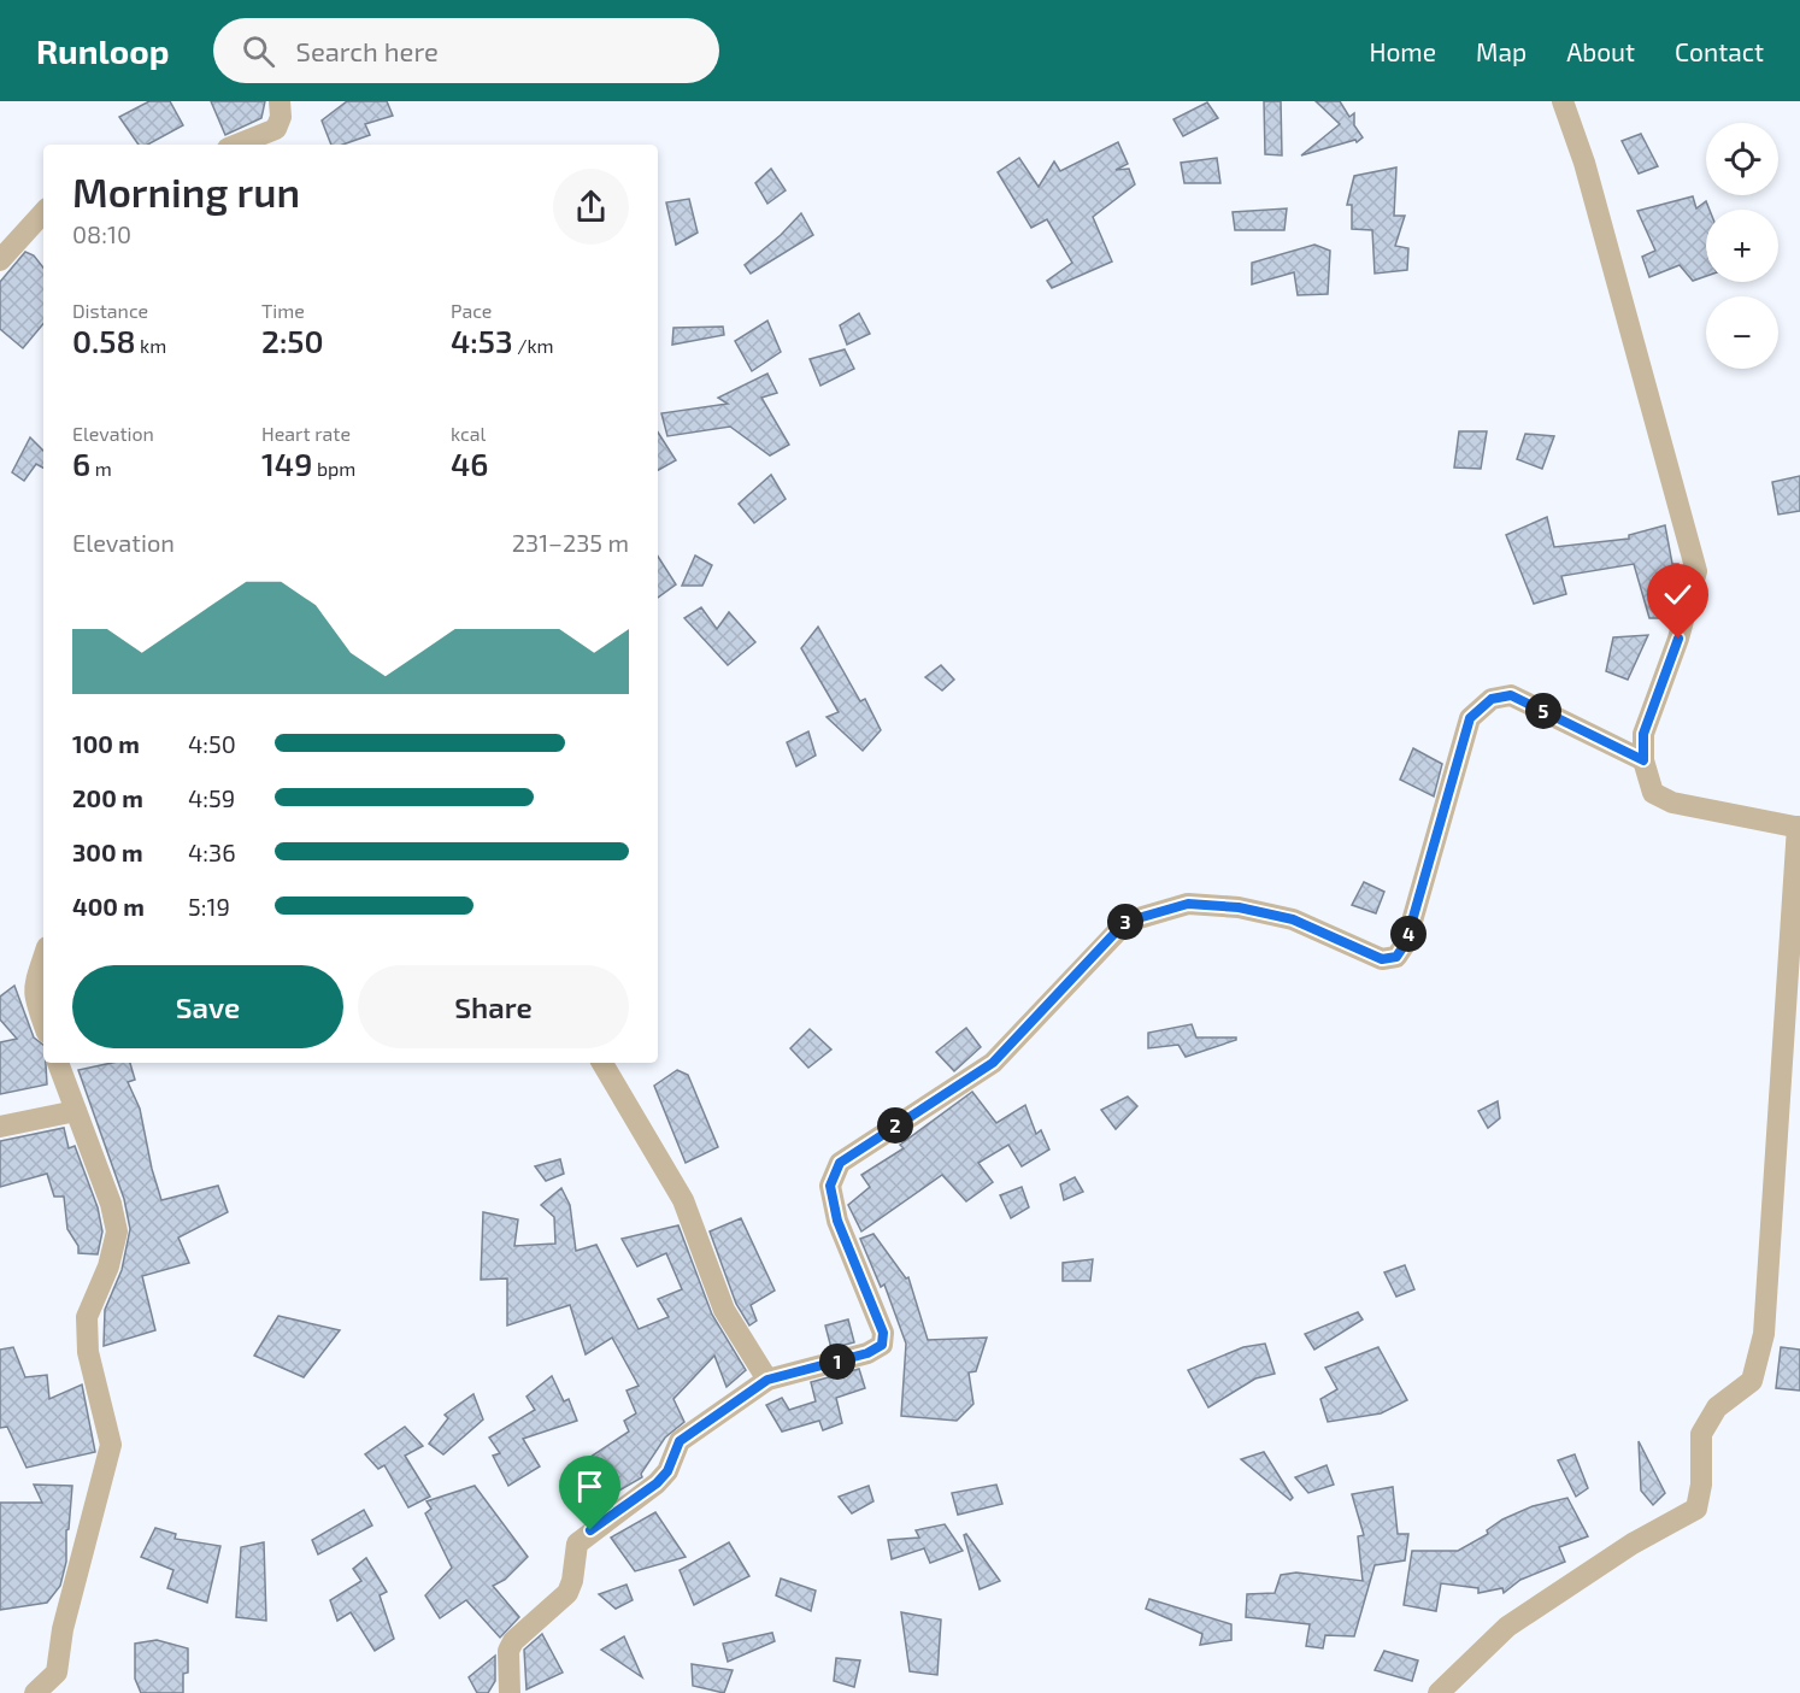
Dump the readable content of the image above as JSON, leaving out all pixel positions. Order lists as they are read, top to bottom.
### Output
{
  "page": {
    "header": "Runloop",
    "search": "Search here",
    "nav": [
      "Home",
      "Map",
      "About",
      "Contact"
    ],
    "map_buttons": ["+", "−"],
    "heading": ["Morning run", "08:10"],
    "stats": [
      ["Distance", "0.58 km"],
      ["Time", "2:50"],
      ["Pace", "4:53 /km"],
      ["Elevation", "6 m"],
      ["Heart rate", "149 bpm"],
      ["kcal", "46"]
    ],
    "chart": ["Elevation", "231–235 m"],
    "pins": [
      "5",
      "3",
      "4",
      "2",
      "1"
    ],
    "list": [
      {
        "name": "100 m",
        "note": "4:50"
      },
      {
        "name": "200 m",
        "note": "4:59"
      },
      {
        "name": "300 m",
        "note": "4:36"
      },
      {
        "name": "400 m",
        "note": "5:19"
      }
    ],
    "buttons": ["Save", "Share"]
  }
}
